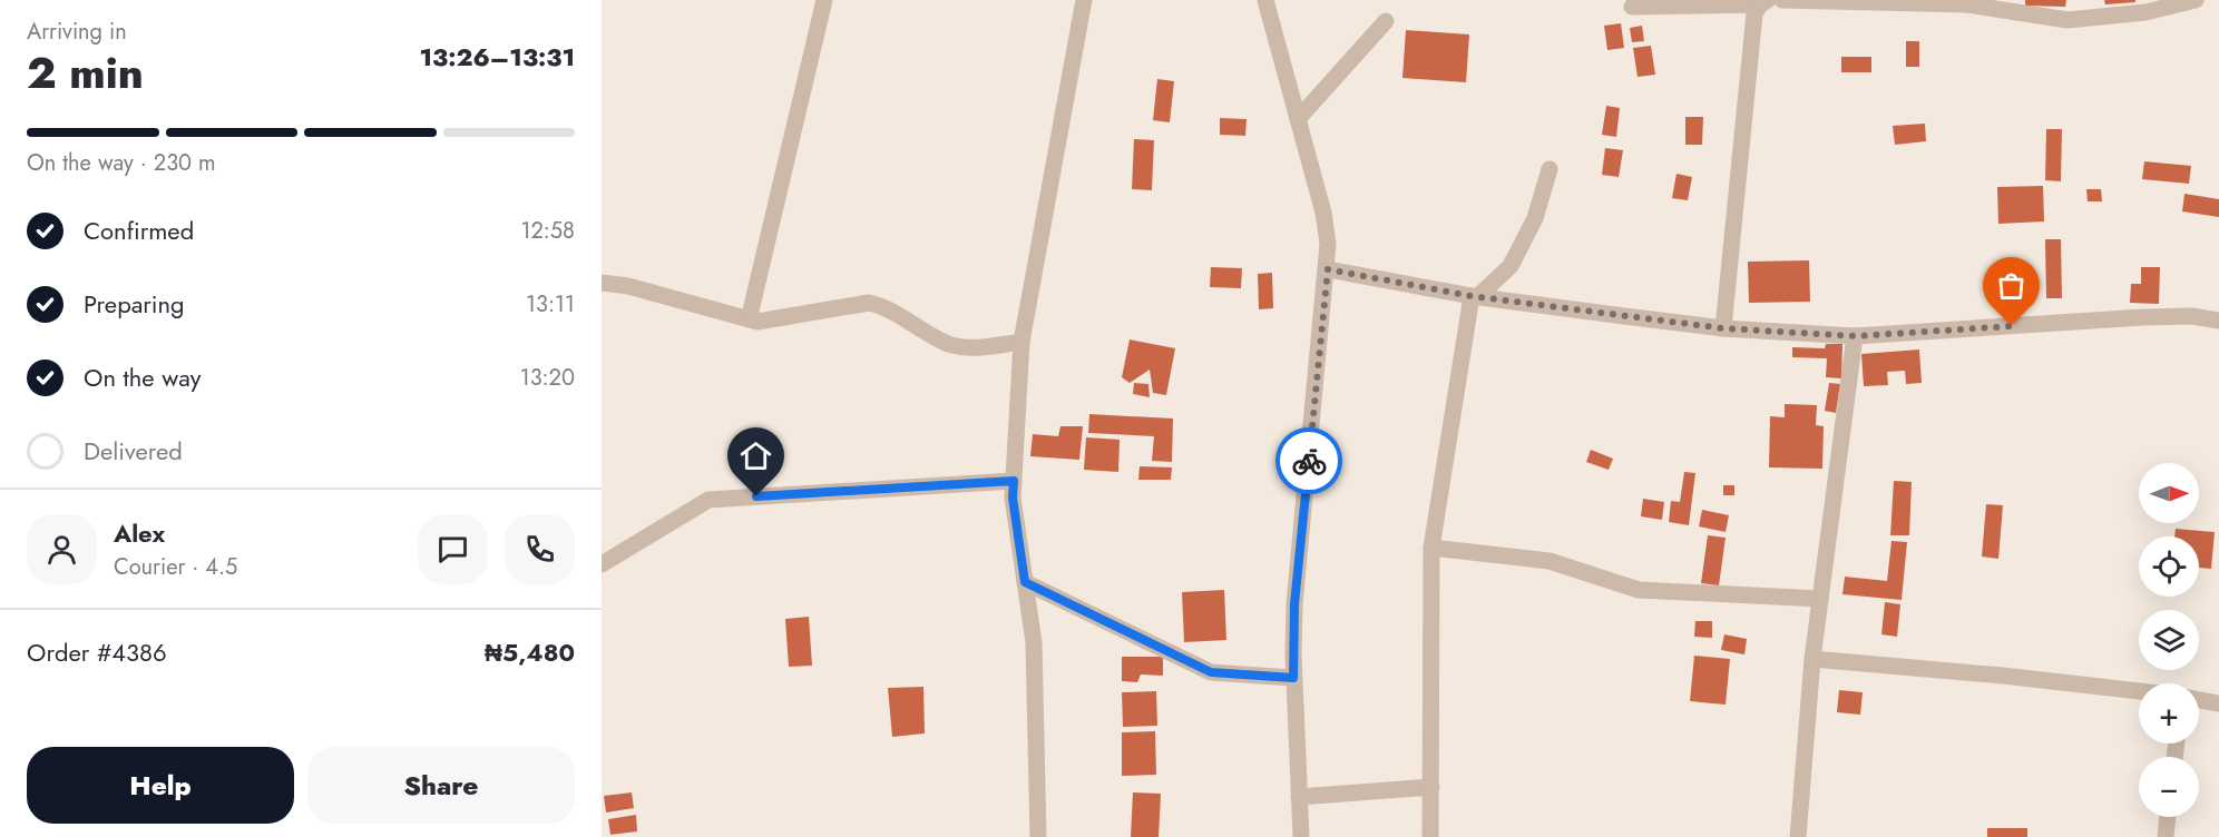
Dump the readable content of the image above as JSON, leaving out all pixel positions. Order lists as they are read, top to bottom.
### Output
{
  "north": "right",
  "page": {
    "heading": ["2 min", "Arriving in", "13:26–13:31"],
    "panel": [
      "Alex",
      "Courier · 4.5",
      "Order #4386",
      "₦5,480"
    ],
    "bar": "On the way · 230 m",
    "list": [
      ["Confirmed", "12:58"],
      ["Preparing", "13:11"],
      ["On the way", "13:20"],
      "Delivered"
    ],
    "map_buttons": ["+", "−"],
    "buttons": ["Help", "Share"]
  }
}
